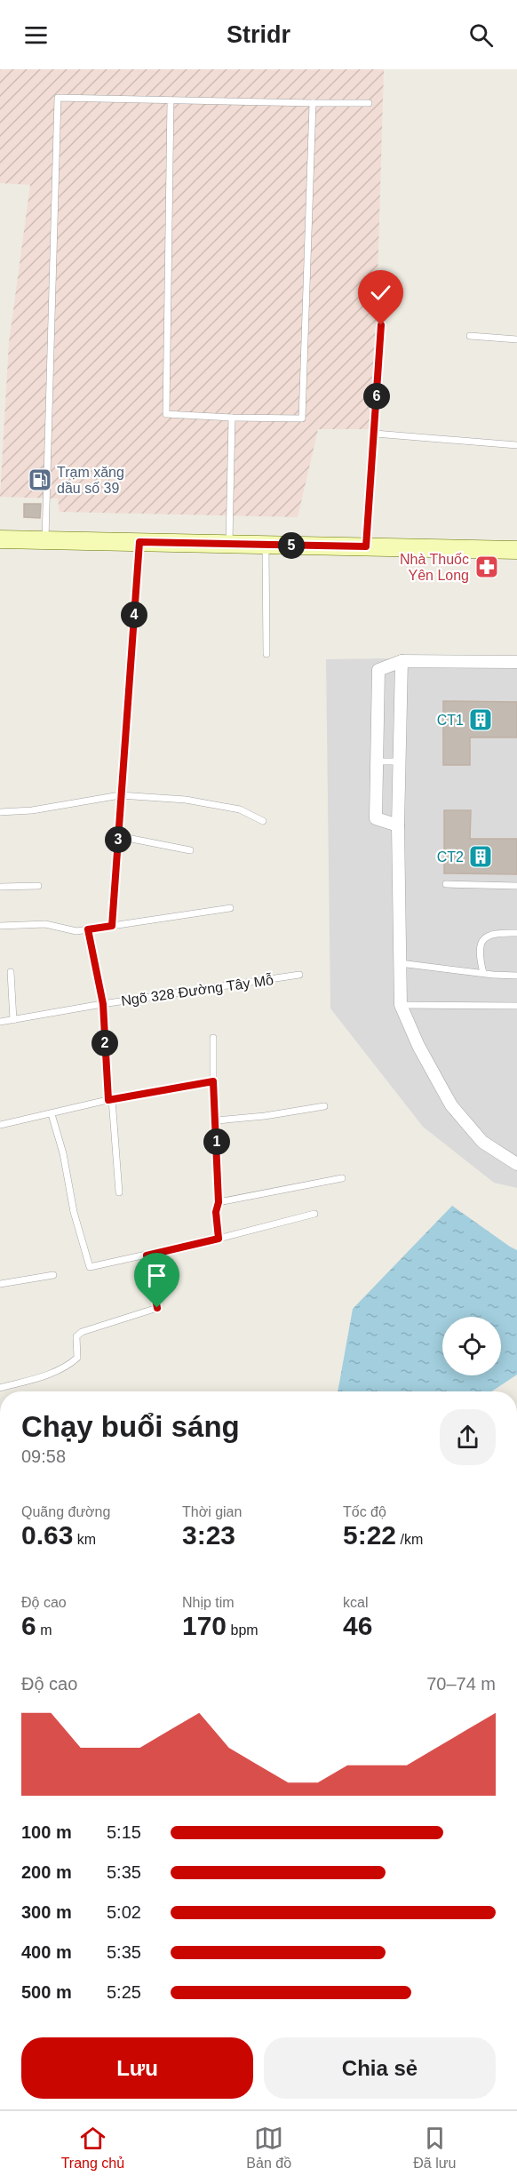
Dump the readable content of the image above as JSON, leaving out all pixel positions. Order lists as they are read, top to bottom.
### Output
{
  "streets": {
    "lane": ["Ngõ 328 Đường Tây Mỗ"]
  },
  "places": {
    "fuel station": ["Trạm xăng dầu số 39"],
    "pharmacy": ["Nhà Thuốc Yên Long"],
    "building": ["CT1", "CT2"]
  },
  "page": {
    "header": "Stridr",
    "pins": [
      "6",
      "5",
      "4",
      "3",
      "2",
      "1"
    ],
    "heading": ["Chạy buổi sáng", "09:58"],
    "stats": [
      ["Quãng đường", "0.63 km"],
      ["Thời gian", "3:23"],
      ["Tốc độ", "5:22 /km"],
      ["Độ cao", "6 m"],
      ["Nhịp tim", "170 bpm"],
      ["kcal", "46"]
    ],
    "chart": ["Độ cao", "70–74 m"],
    "list": [
      {
        "name": "100 m",
        "note": "5:15"
      },
      {
        "name": "200 m",
        "note": "5:35"
      },
      {
        "name": "300 m",
        "note": "5:02"
      },
      {
        "name": "400 m",
        "note": "5:35"
      },
      {
        "name": "500 m",
        "note": "5:25"
      }
    ],
    "buttons": ["Lưu", "Chia sẻ"],
    "tabs": ["Trang chủ", "Bản đồ", "Đã lưu"]
  }
}
